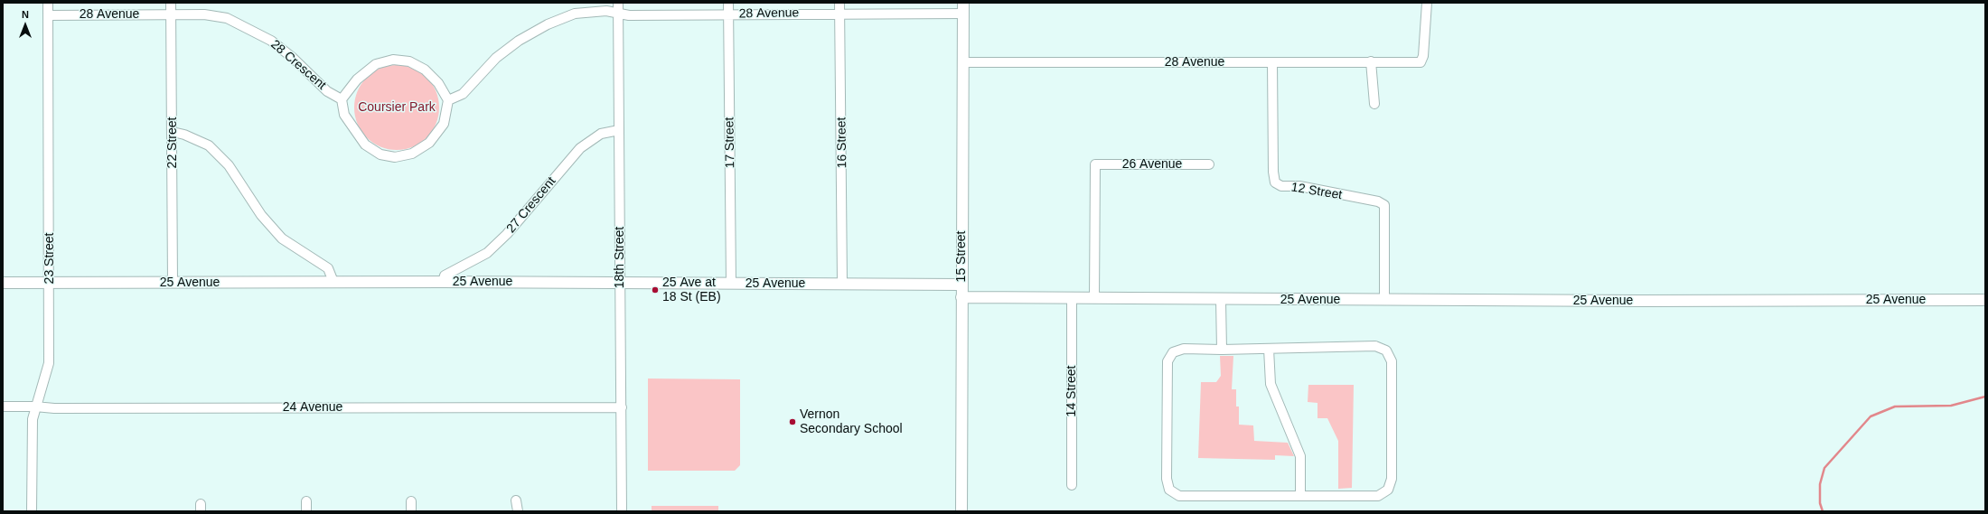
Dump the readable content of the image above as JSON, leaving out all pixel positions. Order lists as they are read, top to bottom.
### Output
{
  "streets": {
    "street": [
      "28 Avenue",
      "28 Crescent",
      "22 Street",
      "17 Street",
      "16 Street",
      "26 Avenue",
      "12 Street",
      "27 Crescent",
      "15 Street",
      "18th Street",
      "23 Street",
      "25 Avenue",
      "14 Street",
      "24 Avenue"
    ]
  },
  "crossings": [
    ["28 Avenue", "28 Crescent"],
    ["28 Avenue", "22 Street"],
    ["28 Avenue", "17 Street"],
    ["28 Avenue", "16 Street"],
    ["28 Avenue", "12 Street"],
    ["28 Avenue", "15 Street"],
    ["28 Avenue", "18th Street"],
    ["28 Avenue", "23 Street"],
    ["28 Crescent", "22 Street"],
    ["22 Street", "25 Avenue"],
    ["17 Street", "25 Avenue"],
    ["16 Street", "25 Avenue"],
    ["26 Avenue", "25 Avenue"],
    ["12 Street", "25 Avenue"],
    ["27 Crescent", "18th Street"],
    ["27 Crescent", "25 Avenue"],
    ["15 Street", "25 Avenue"],
    ["18th Street", "25 Avenue"],
    ["18th Street", "24 Avenue"],
    ["23 Street", "25 Avenue"],
    ["23 Street", "24 Avenue"],
    ["25 Avenue", "14 Street"]
  ],
  "parks": ["Coursier Park"],
  "places": ["25 Ave at 18 St (EB)", "Vernon Secondary School"],
  "north": "top"
}
